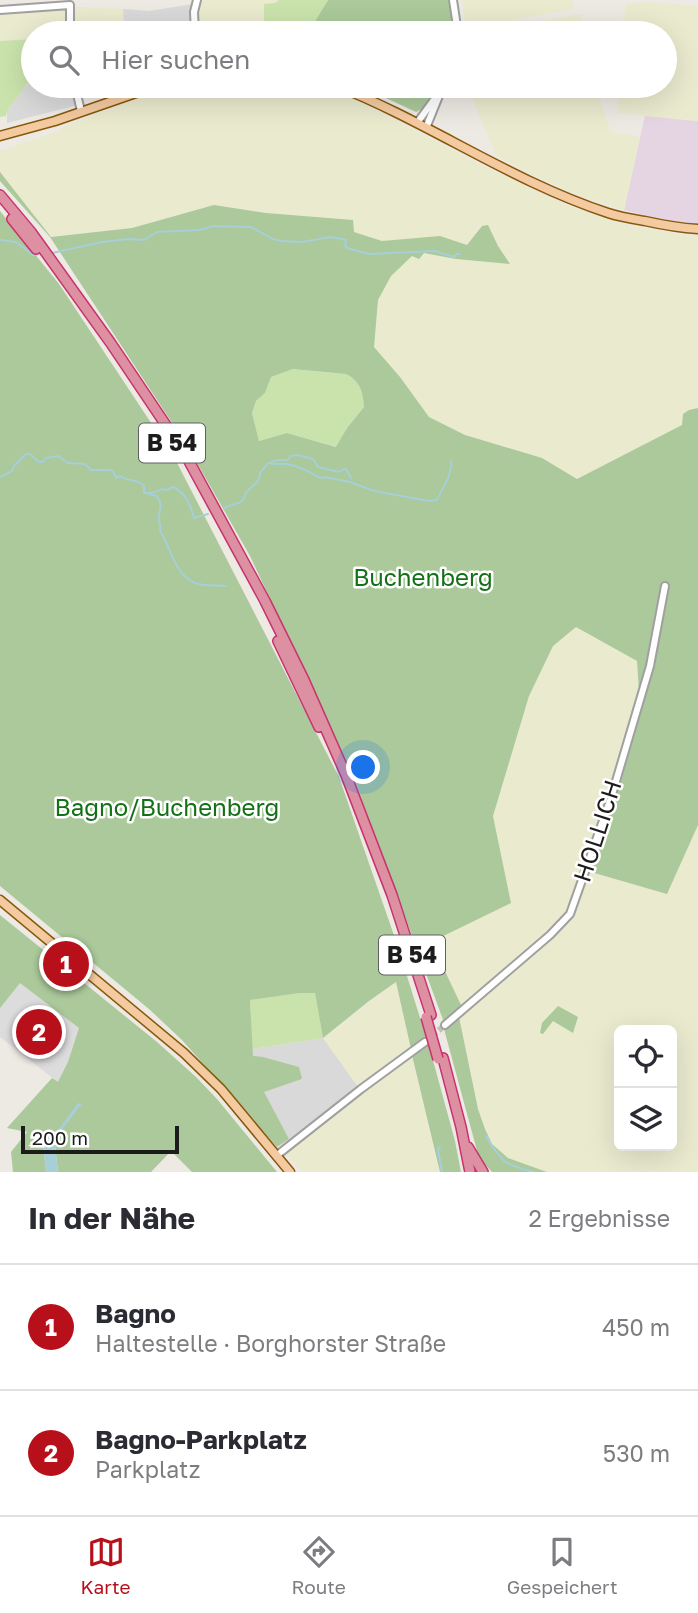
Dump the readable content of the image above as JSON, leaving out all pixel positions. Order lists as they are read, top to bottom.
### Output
{
  "streets": {
    "highway": ["B 54"],
    "street": ["HOLLICH"]
  },
  "parks": ["Buchenberg", "Bagno/Buchenberg"],
  "scale_bar": "200 m",
  "page": {
    "search": "Hier suchen",
    "pins": ["1", "2"],
    "scale": "200 m",
    "heading": ["In der Nähe", "2 Ergebnisse"],
    "list": [
      {
        "mark": "1",
        "name": "Bagno",
        "note": "Haltestelle · Borghorster Straße",
        "value": "450 m"
      },
      {
        "mark": "2",
        "name": "Bagno-Parkplatz",
        "note": "Parkplatz",
        "value": "530 m"
      }
    ],
    "nav": ["Karte", "Route", "Gespeichert"]
  }
}
